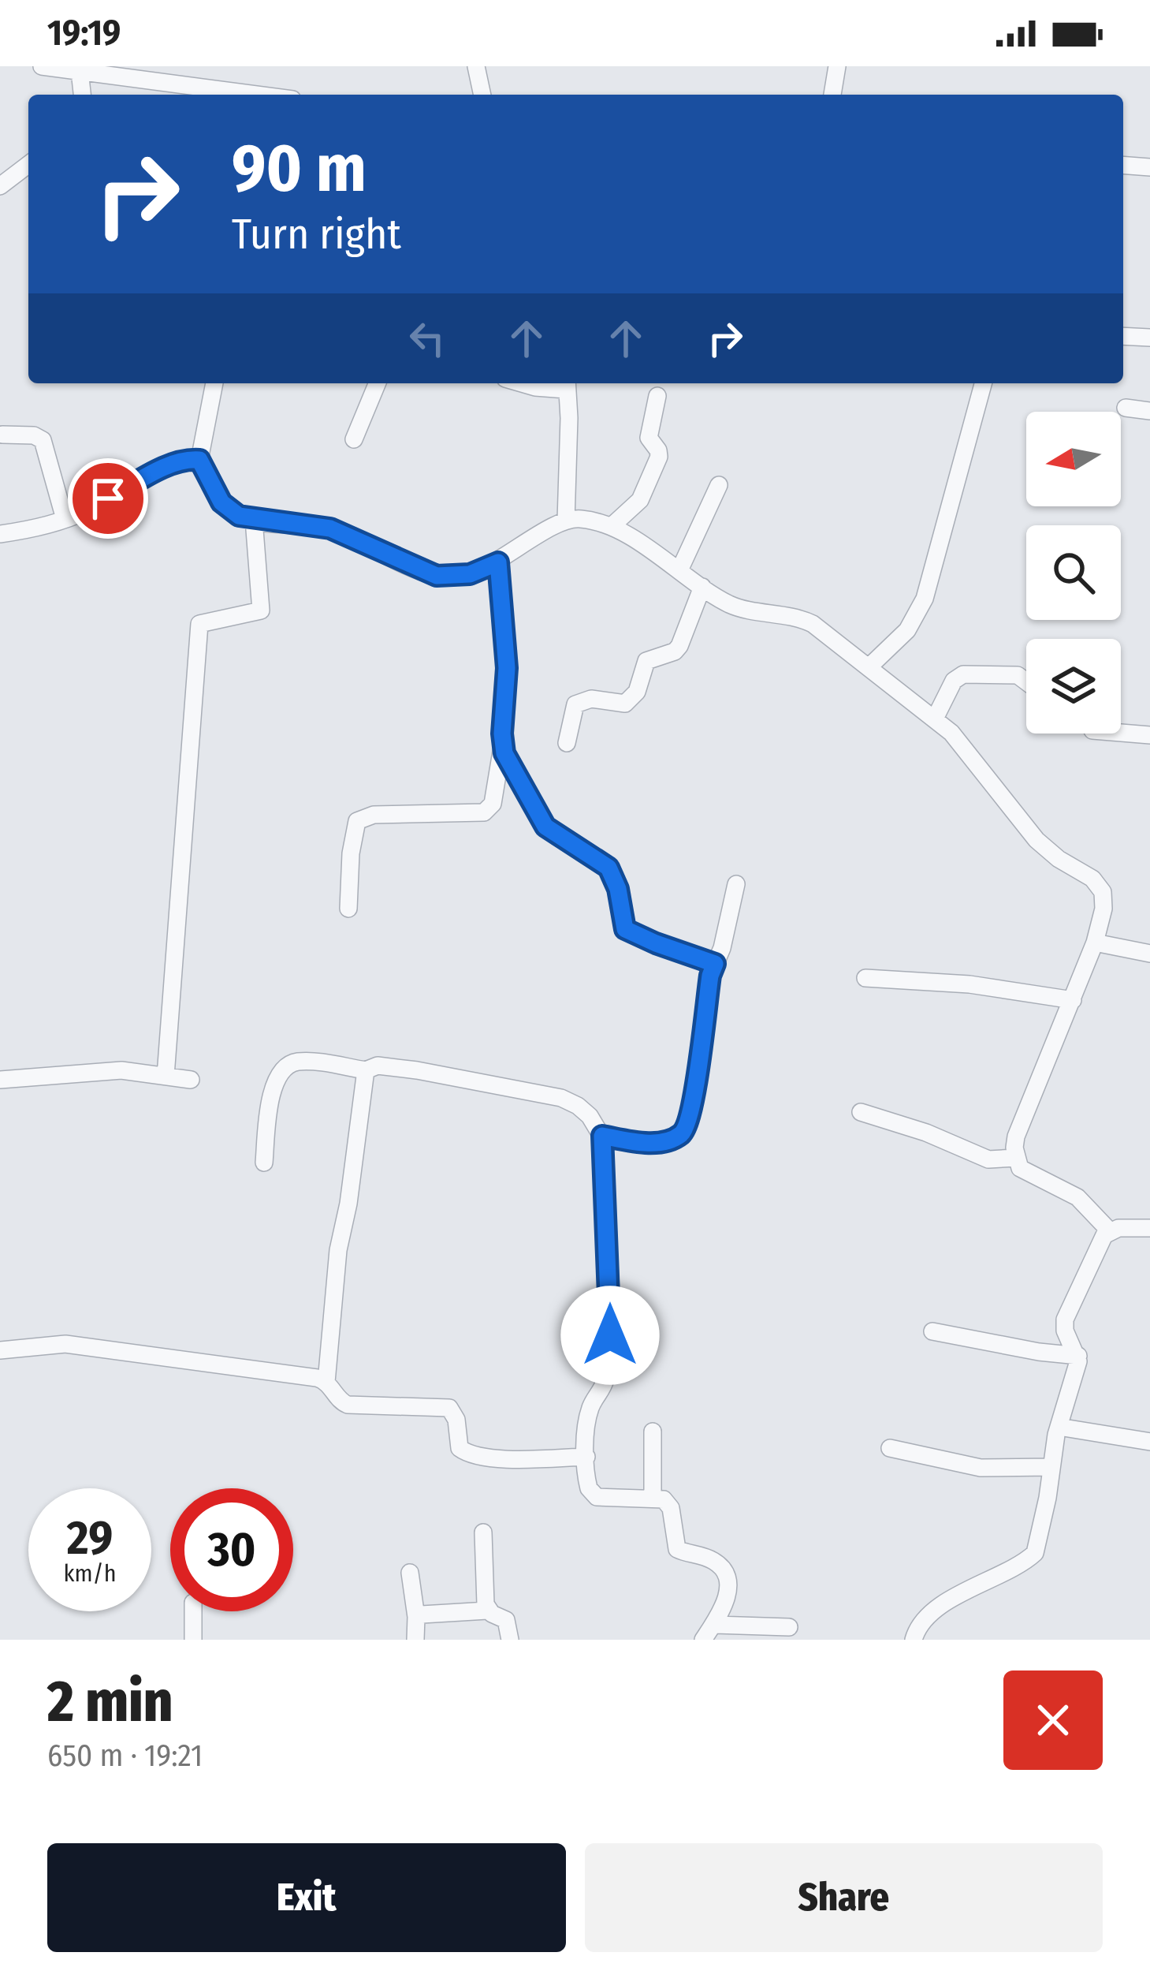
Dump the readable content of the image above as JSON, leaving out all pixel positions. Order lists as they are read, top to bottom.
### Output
{
  "north": "left",
  "page": {
    "status": "19:19",
    "turn": ["90 m", "Turn right"],
    "speed": "29 km/h",
    "limit": "30",
    "heading": ["2 min", "650 m · 19:21"],
    "buttons": ["Exit", "Share"]
  }
}
